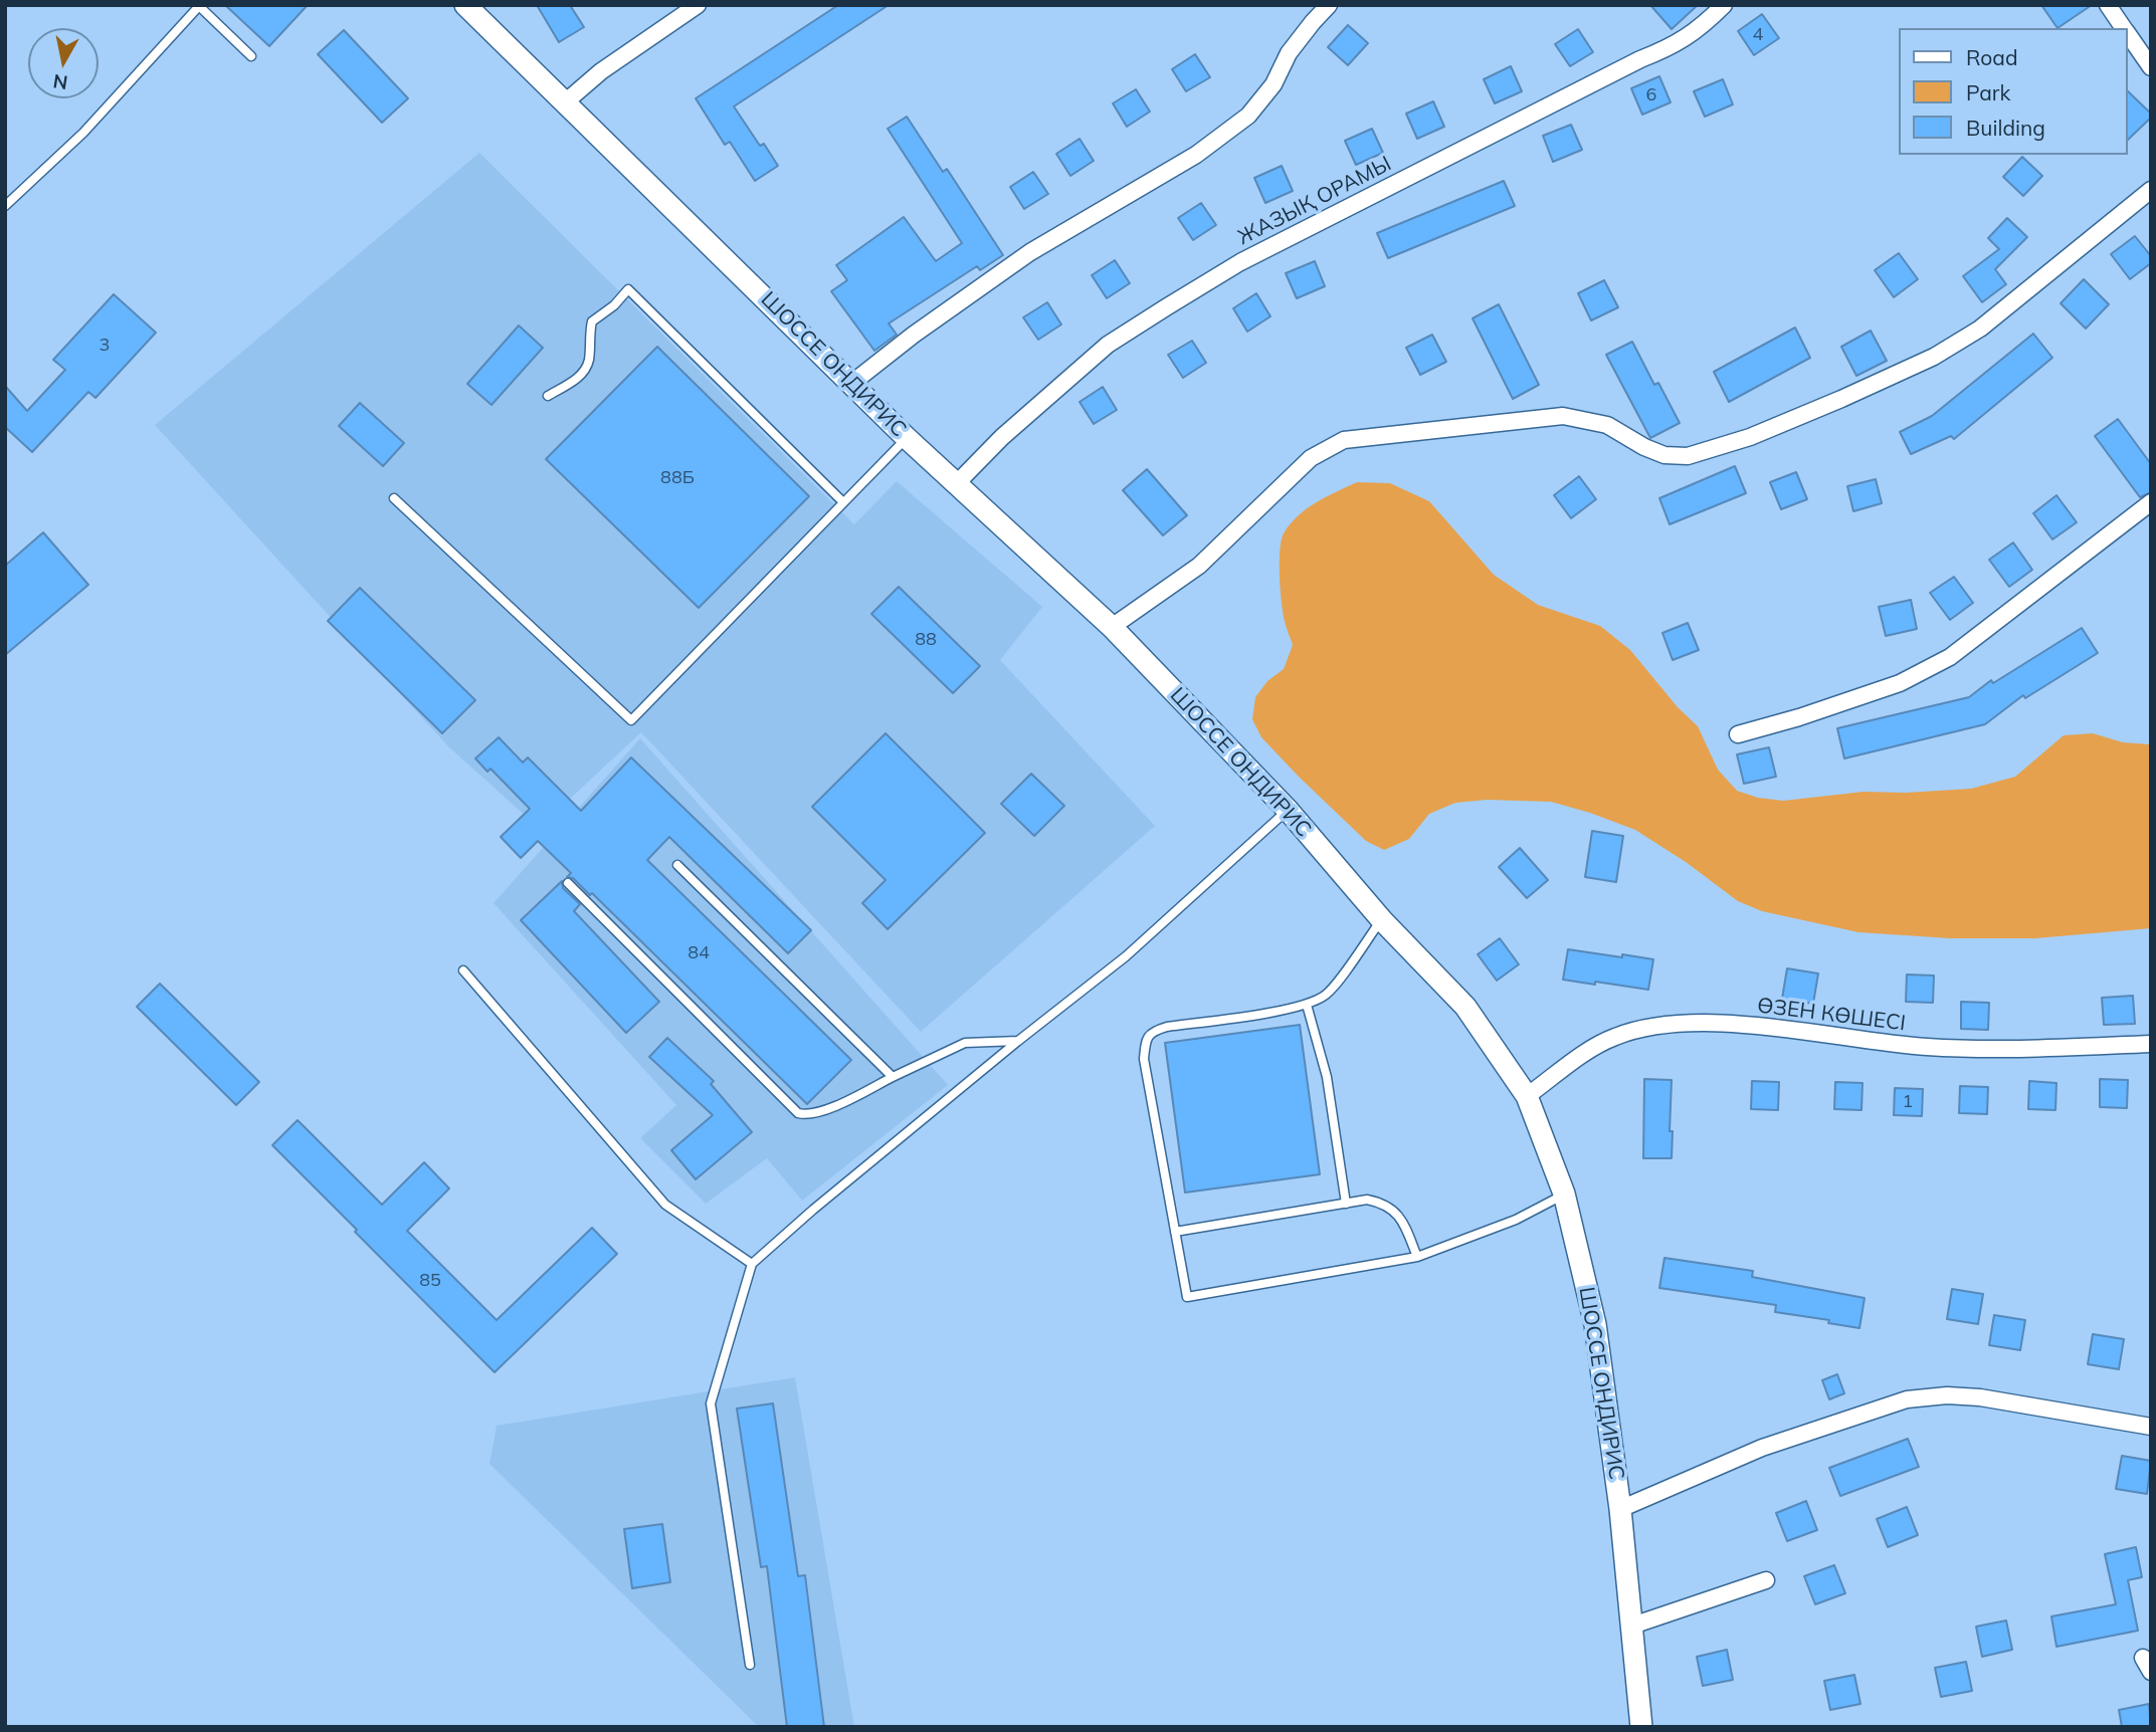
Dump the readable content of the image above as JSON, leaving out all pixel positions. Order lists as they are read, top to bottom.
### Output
{
  "streets": {
    "main road": ["ШОССЕ ОНДИРИС"],
    "street": ["ЖАЗЫҚ ОРАМЫ", "ӨЗЕН КӨШЕСІ"]
  },
  "crossings": [
    ["ЖАЗЫҚ ОРАМЫ", "ШОССЕ ОНДИРИС"],
    ["ШОССЕ ОНДИРИС", "ӨЗЕН КӨШЕСІ"]
  ],
  "house_numbers": [
    "4",
    "6",
    "3",
    "88Б",
    "88",
    "84",
    "1",
    "85"
  ],
  "legend": ["Road", "Park", "Building"],
  "north": "bottom"
}
